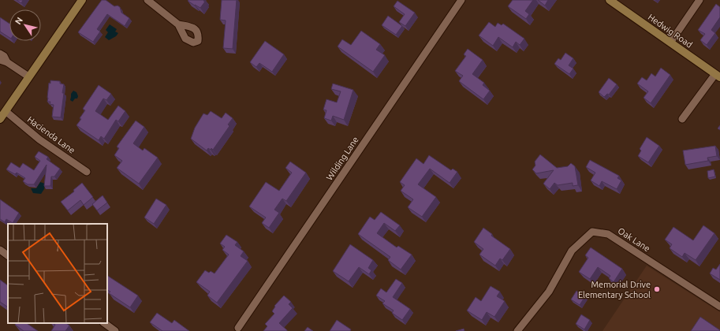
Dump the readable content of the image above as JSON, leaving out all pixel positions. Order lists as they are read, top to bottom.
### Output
{
  "streets": {
    "street": [
      "Hedwig Road",
      "Hacienda Lane",
      "Wilding Lane",
      "Oak Lane"
    ]
  },
  "places": ["Memorial Drive Elementary School"],
  "north": "top left"
}
